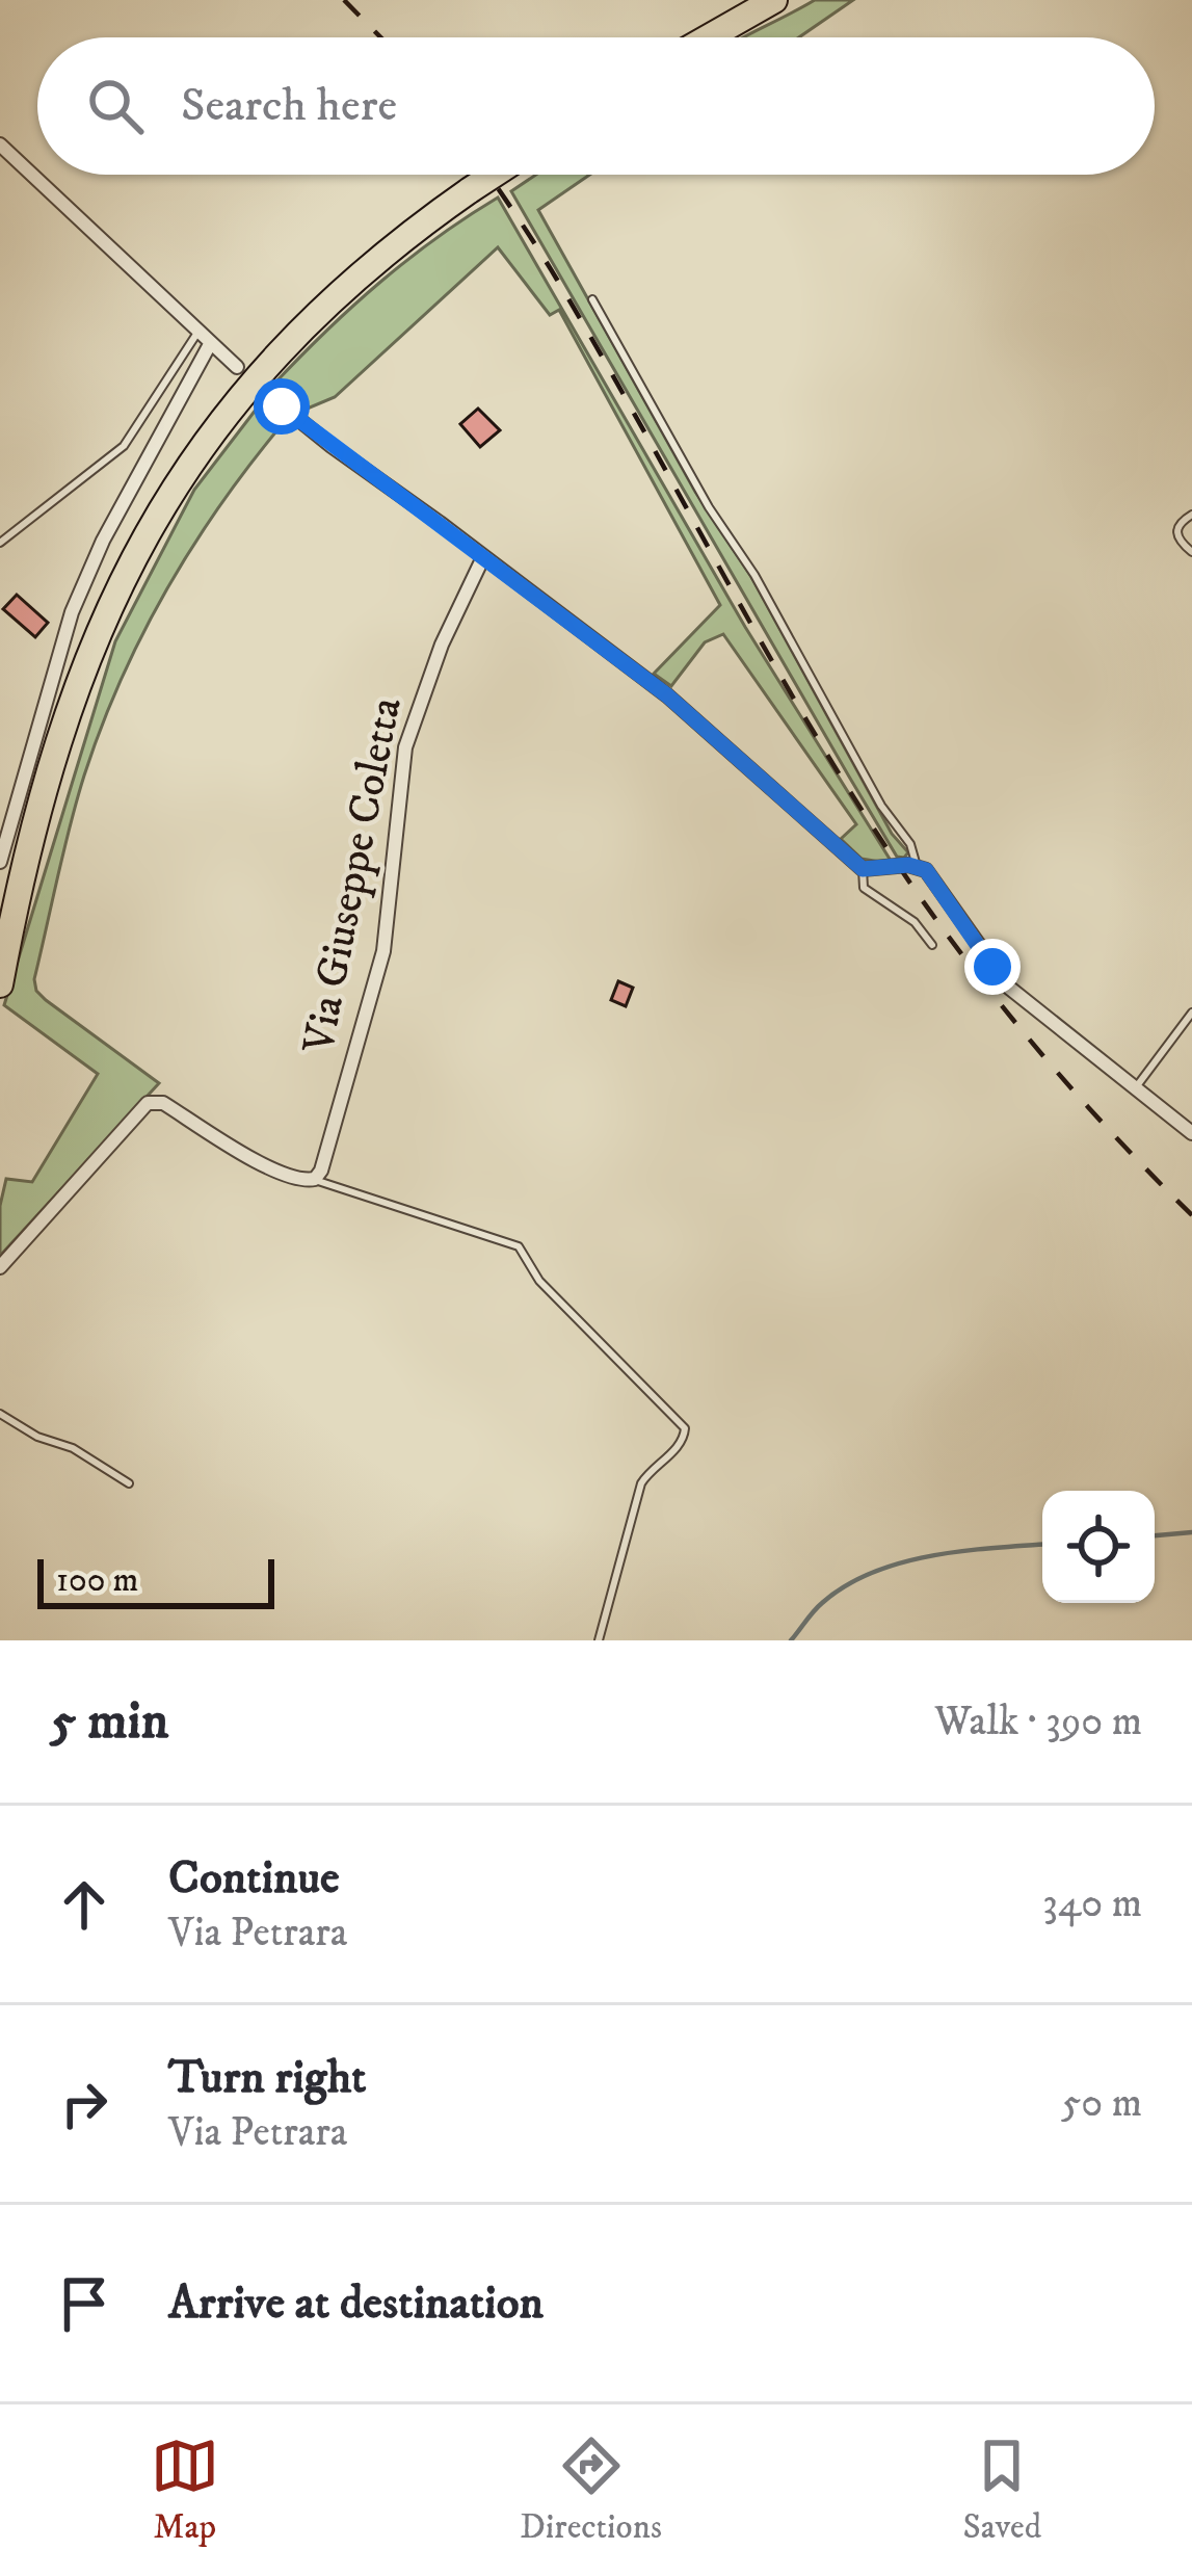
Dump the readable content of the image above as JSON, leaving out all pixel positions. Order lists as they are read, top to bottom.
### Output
{
  "streets": {
    "street": ["Via Giuseppe Coletta"]
  },
  "scale_bar": "100 m",
  "page": {
    "search": "Search here",
    "scale": "100 m",
    "heading": ["5 min", "Walk · 390 m"],
    "list": [
      ["Continue", "Via Petrara", "340 m"],
      ["Turn right", "Via Petrara", "50 m"],
      "Arrive at destination"
    ],
    "nav": ["Map", "Directions", "Saved"]
  }
}
